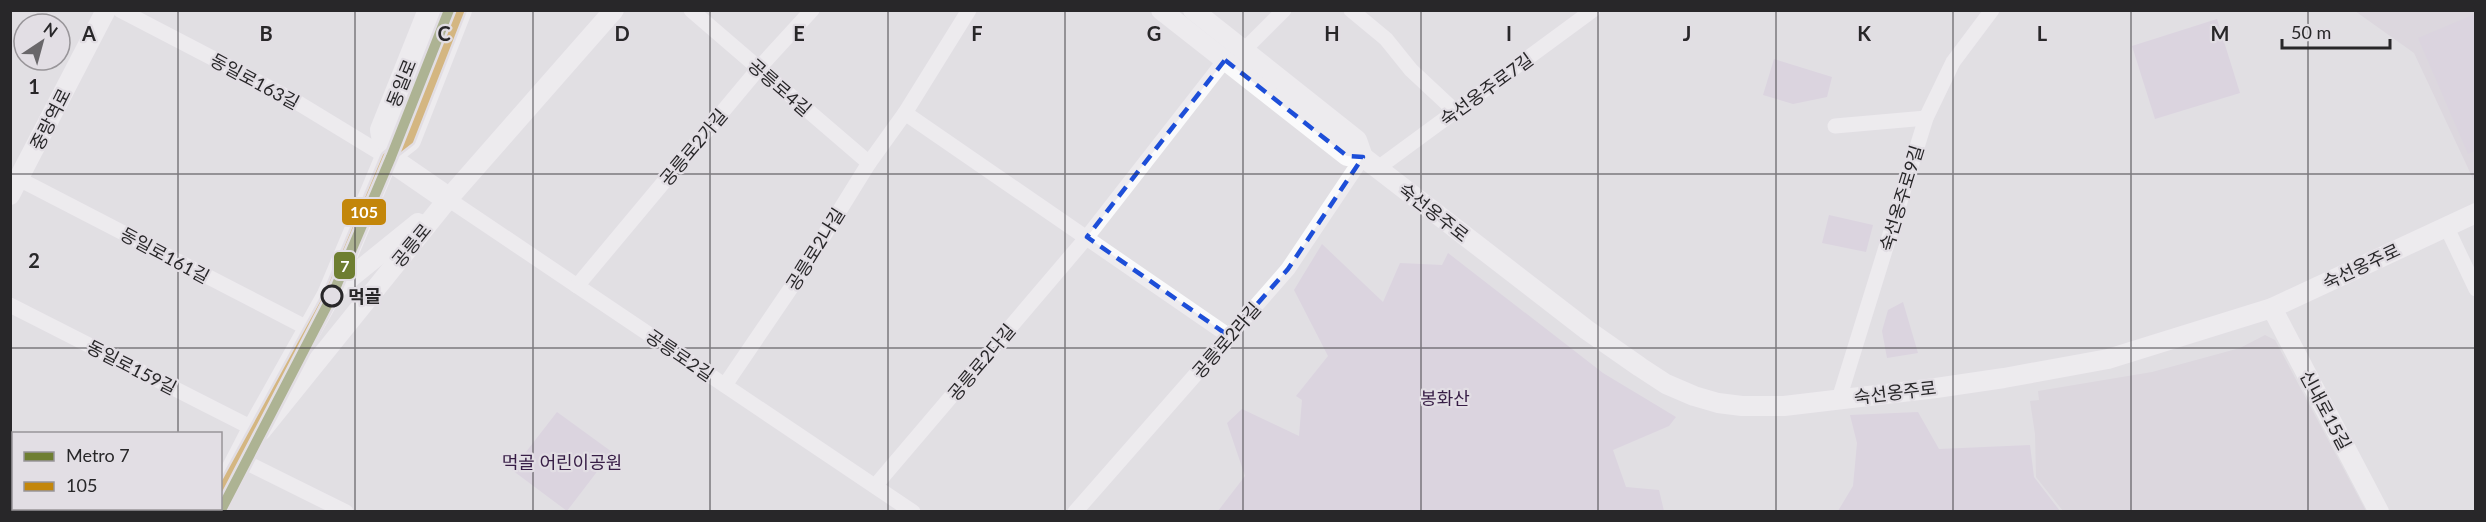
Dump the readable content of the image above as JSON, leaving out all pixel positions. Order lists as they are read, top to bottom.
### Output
{
  "streets": {
    "main road": ["동일로"],
    "street": [
      "동일로163길",
      "공릉로4길",
      "숙선옹주로7길",
      "중랑역로",
      "공릉로2가길",
      "숙선옹주로9길",
      "숙선옹주로",
      "공릉로",
      "공릉로2나길",
      "동일로161길",
      "공릉로2라길",
      "공릉로2길",
      "공릉로2다길",
      "동일로159길",
      "신내로15길"
    ]
  },
  "crossings": [
    ["동일로163길", "동일로"],
    ["동일로", "공릉로"],
    ["동일로", "동일로161길"],
    ["동일로", "동일로159길"],
    ["공릉로4길", "공릉로2가길"],
    ["공릉로4길", "공릉로2나길"],
    ["숙선옹주로7길", "숙선옹주로"],
    ["숙선옹주로7길", "공릉로2라길"],
    ["중랑역로", "동일로161길"],
    ["공릉로2가길", "공릉로2길"],
    ["숙선옹주로9길", "숙선옹주로"],
    ["숙선옹주로", "공릉로2라길"],
    ["숙선옹주로", "공릉로2다길"],
    ["숙선옹주로", "신내로15길"],
    ["공릉로", "공릉로2길"],
    ["공릉로2나길", "공릉로2길"],
    ["공릉로2길", "공릉로2다길"]
  ],
  "parks": ["봉화산", "먹골 어린이공원"],
  "places": ["먹골"],
  "lines": ["metro line 7", "transit line 105"],
  "legend": ["Metro 7", "105"],
  "scale_bar": "50 m",
  "north": "top right",
  "grid": {
    "columns": [
      "A",
      "B",
      "C",
      "D",
      "E",
      "F",
      "G",
      "H",
      "I",
      "J",
      "K",
      "L",
      "M"
    ],
    "rows": ["1", "2"]
  }
}
